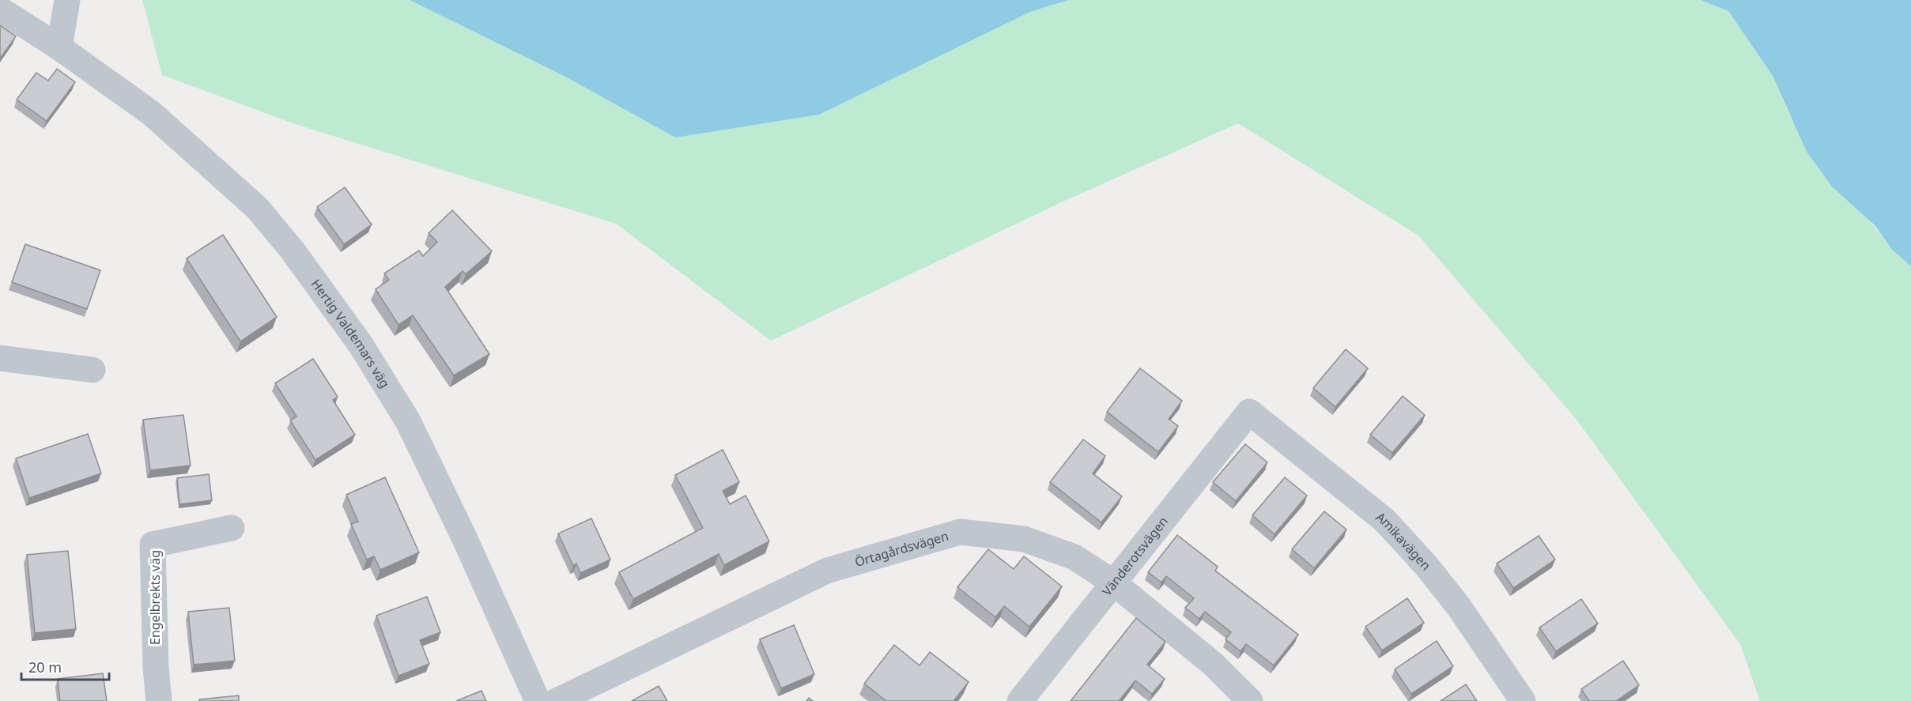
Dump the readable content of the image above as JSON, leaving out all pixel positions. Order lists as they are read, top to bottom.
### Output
{
  "streets": {
    "street": [
      "Hertig Valdemars väg",
      "Amikavägen",
      "Örtagårdsvägen",
      "Vänderotsvägen",
      "Engelbrekts väg"
    ]
  },
  "crossings": [
    ["Amikavägen", "Vänderotsvägen"],
    ["Örtagårdsvägen", "Vänderotsvägen"]
  ],
  "scale_bar": "20 m"
}
